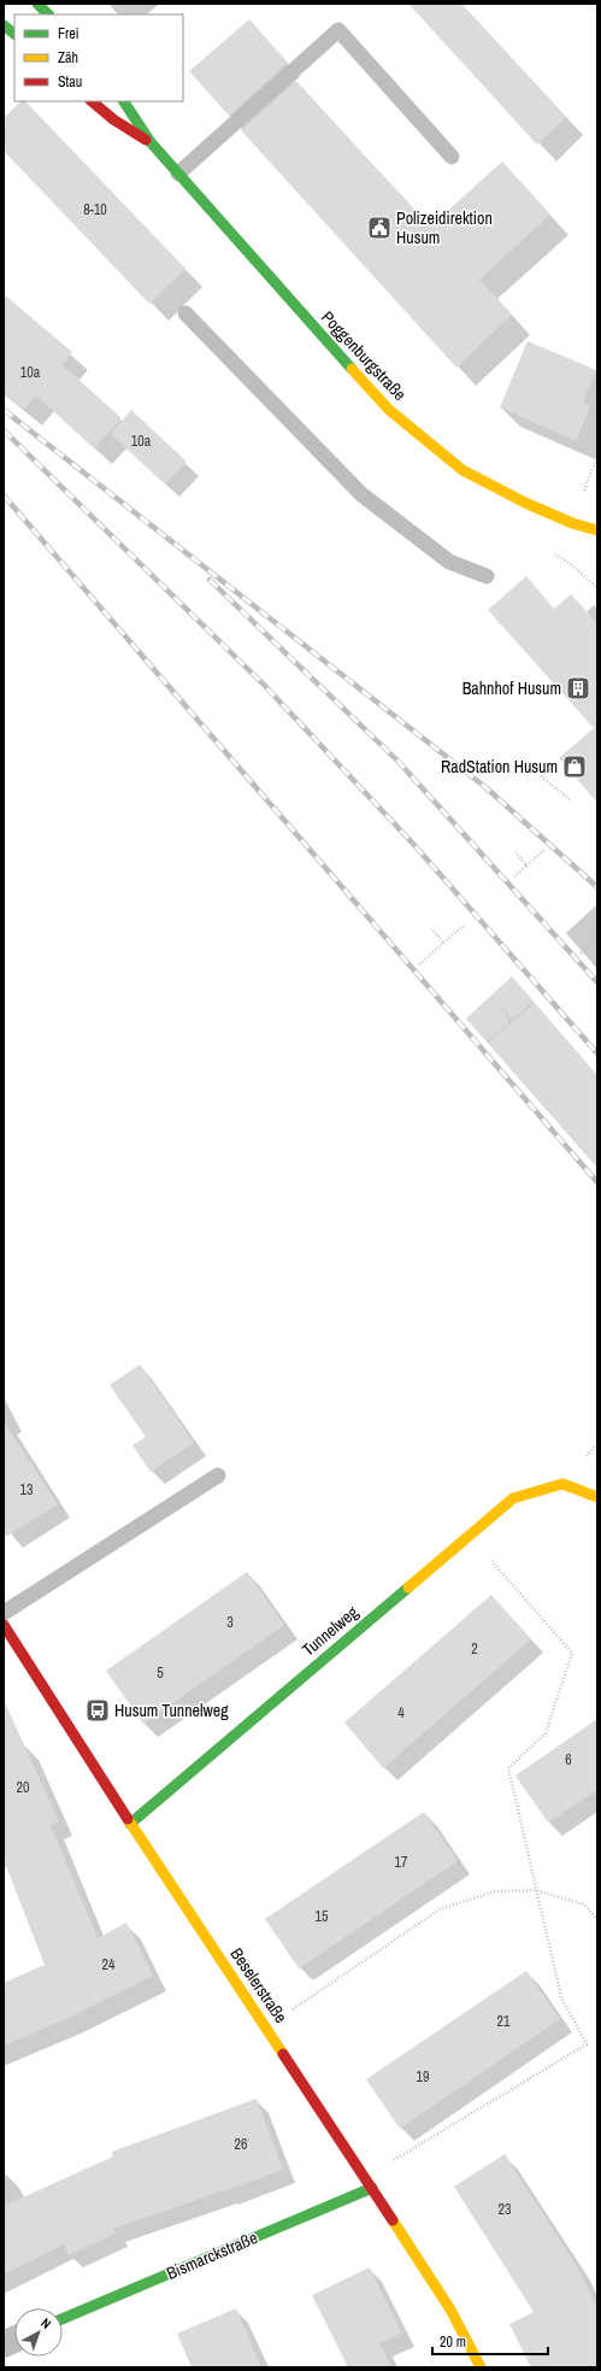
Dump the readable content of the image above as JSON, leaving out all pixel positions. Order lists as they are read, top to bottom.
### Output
{
  "streets": {
    "street": [
      "Poggenburgstraße",
      "Tunnelweg",
      "Beselerstraße",
      "Bismarckstraße"
    ]
  },
  "crossings": [
    ["Tunnelweg", "Beselerstraße"],
    ["Beselerstraße", "Bismarckstraße"]
  ],
  "places": {
    "public building": ["Polizeidirektion Husum"],
    "building": ["Bahnhof Husum"],
    "shop": ["RadStation Husum"],
    "bus stop": ["Husum Tunnelweg"]
  },
  "house_numbers": [
    "8-10",
    "10a",
    "10a",
    "13",
    "3",
    "2",
    "5",
    "4",
    "6",
    "20",
    "17",
    "15",
    "24",
    "21",
    "19",
    "26",
    "23"
  ],
  "legend": ["Frei", "Zäh", "Stau"],
  "scale_bar": "20 m",
  "north": "top right"
}
